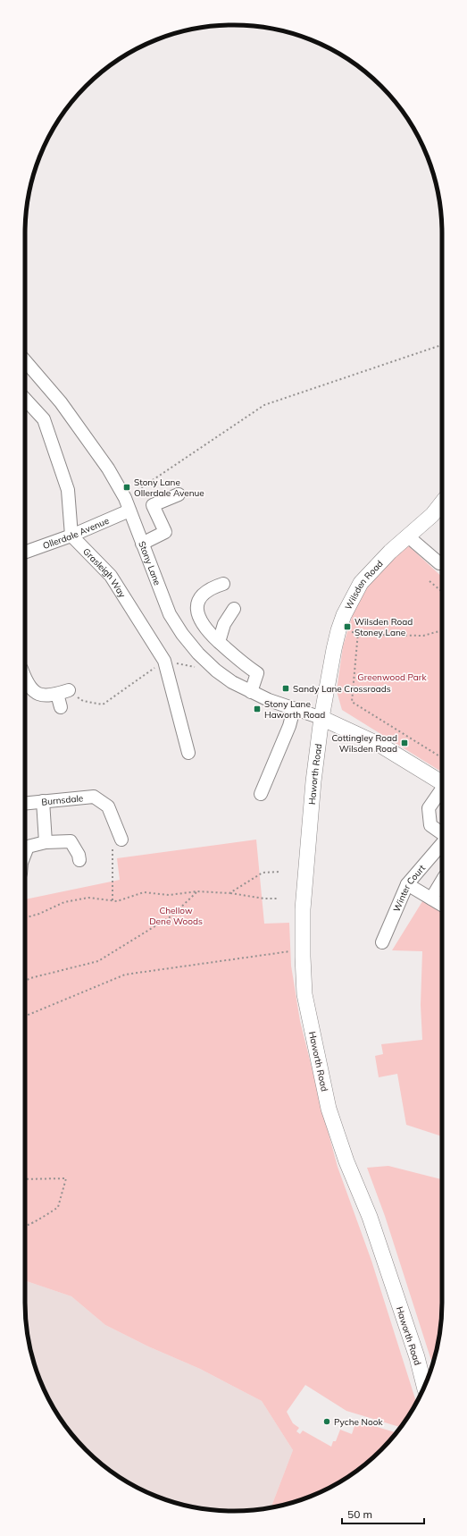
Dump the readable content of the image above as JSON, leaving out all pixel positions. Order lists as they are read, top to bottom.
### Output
{
  "streets": {
    "main road": ["Wilsden Road", "Haworth Road"],
    "street": [
      "Ollerdale Avenue",
      "Stony Lane",
      "Grasleigh Way",
      "Burnsdale",
      "Winter Court"
    ]
  },
  "crossings": [
    ["Ollerdale Avenue", "Stony Lane"],
    ["Ollerdale Avenue", "Grasleigh Way"],
    ["Stony Lane", "Wilsden Road"],
    ["Stony Lane", "Haworth Road"],
    ["Wilsden Road", "Haworth Road"]
  ],
  "parks": ["Greenwood Park", "Chellow Dene Woods"],
  "places": {
    "transit": [
      "Stony Lane Ollerdale Avenue",
      "Wilsden Road Stoney Lane",
      "Sandy Lane Crossroads",
      "Stony Lane Haworth Road",
      "Cottingley Road Wilsden Road"
    ],
    "other": ["Pyche Nook"]
  },
  "scale_bar": "50 m"
}
